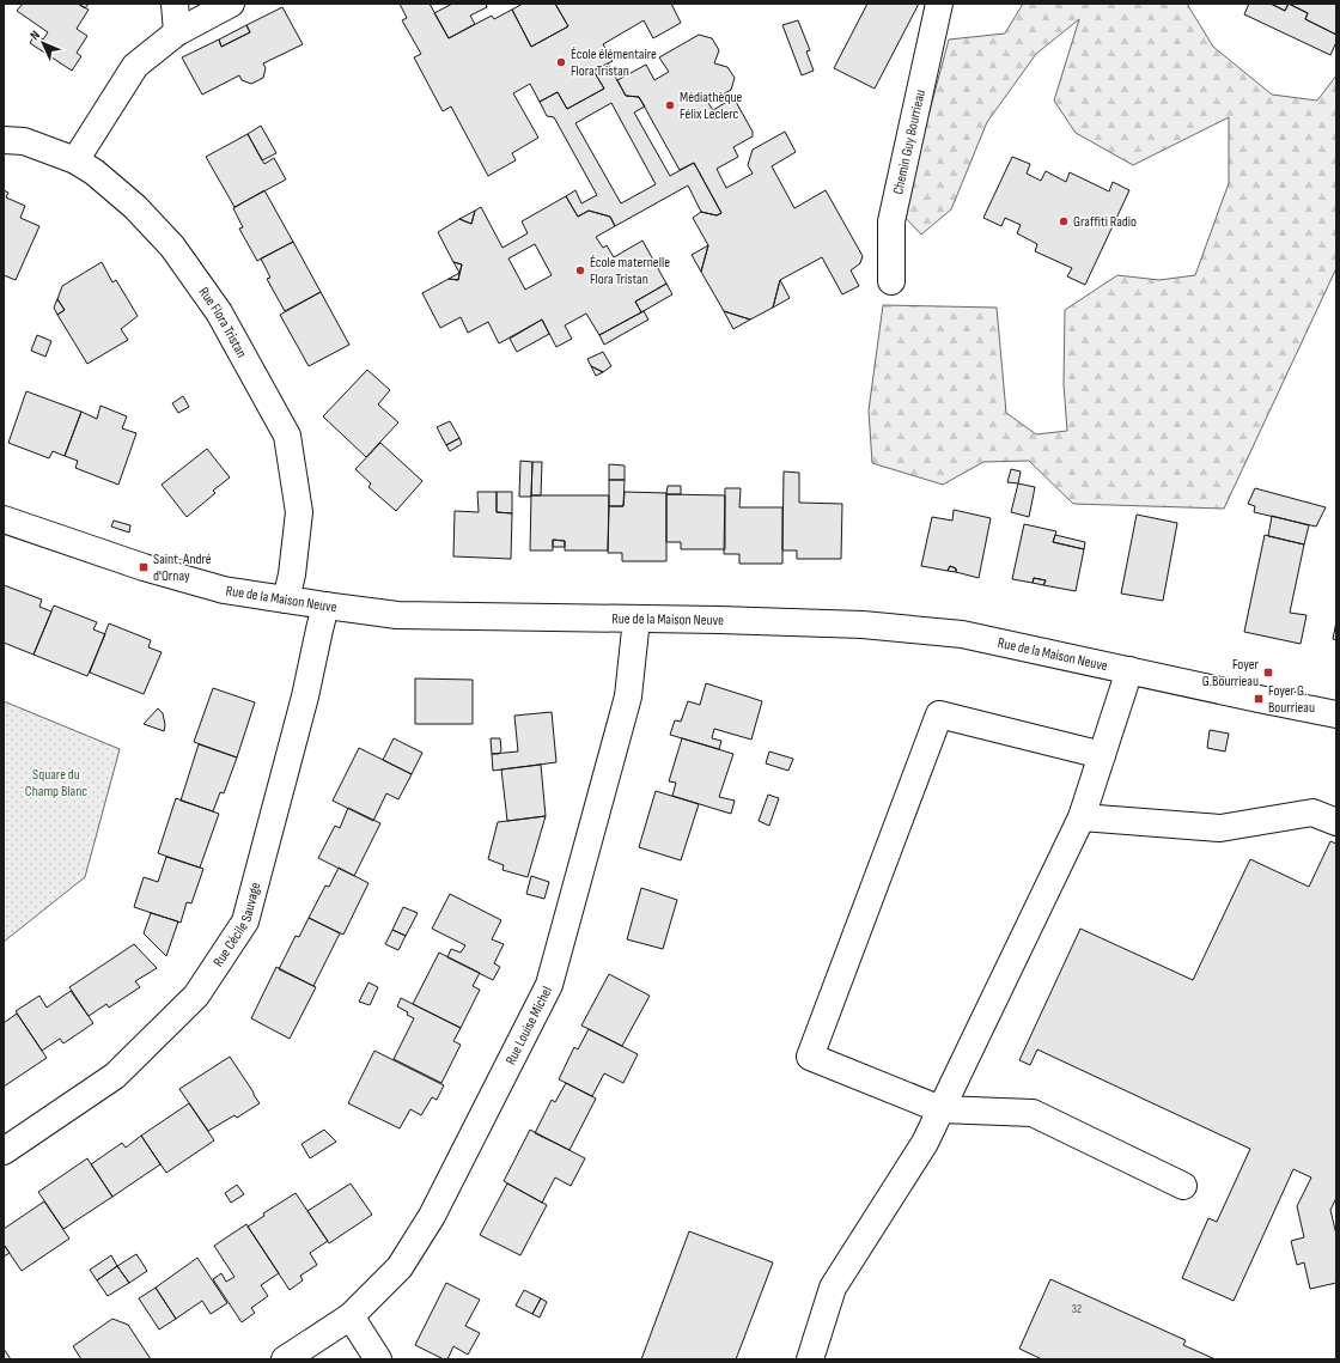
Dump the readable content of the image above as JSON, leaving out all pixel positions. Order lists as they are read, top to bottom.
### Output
{
  "streets": {
    "street": [
      "Chemin Guy Bourrieau",
      "Rue Flora Tristan",
      "Rue de la Maison Neuve",
      "Rue Cécile Sauvage",
      "Rue Louise Michel"
    ]
  },
  "crossings": [
    ["Rue Flora Tristan", "Rue de la Maison Neuve"],
    ["Rue de la Maison Neuve", "Rue Cécile Sauvage"],
    ["Rue de la Maison Neuve", "Rue Louise Michel"]
  ],
  "parks": ["Square du Champ Blanc"],
  "places": {
    "other": [
      "École élémentaire Flora Tristan",
      "Médiathèque Félix Leclerc",
      "Graffiti Radio",
      "École maternelle Flora Tristan"
    ],
    "transit": ["Saint-André d'Ornay", "Foyer G.Bourrieau", "Foyer G. Bourrieau"]
  },
  "house_numbers": ["32"],
  "north": "top left"
}
